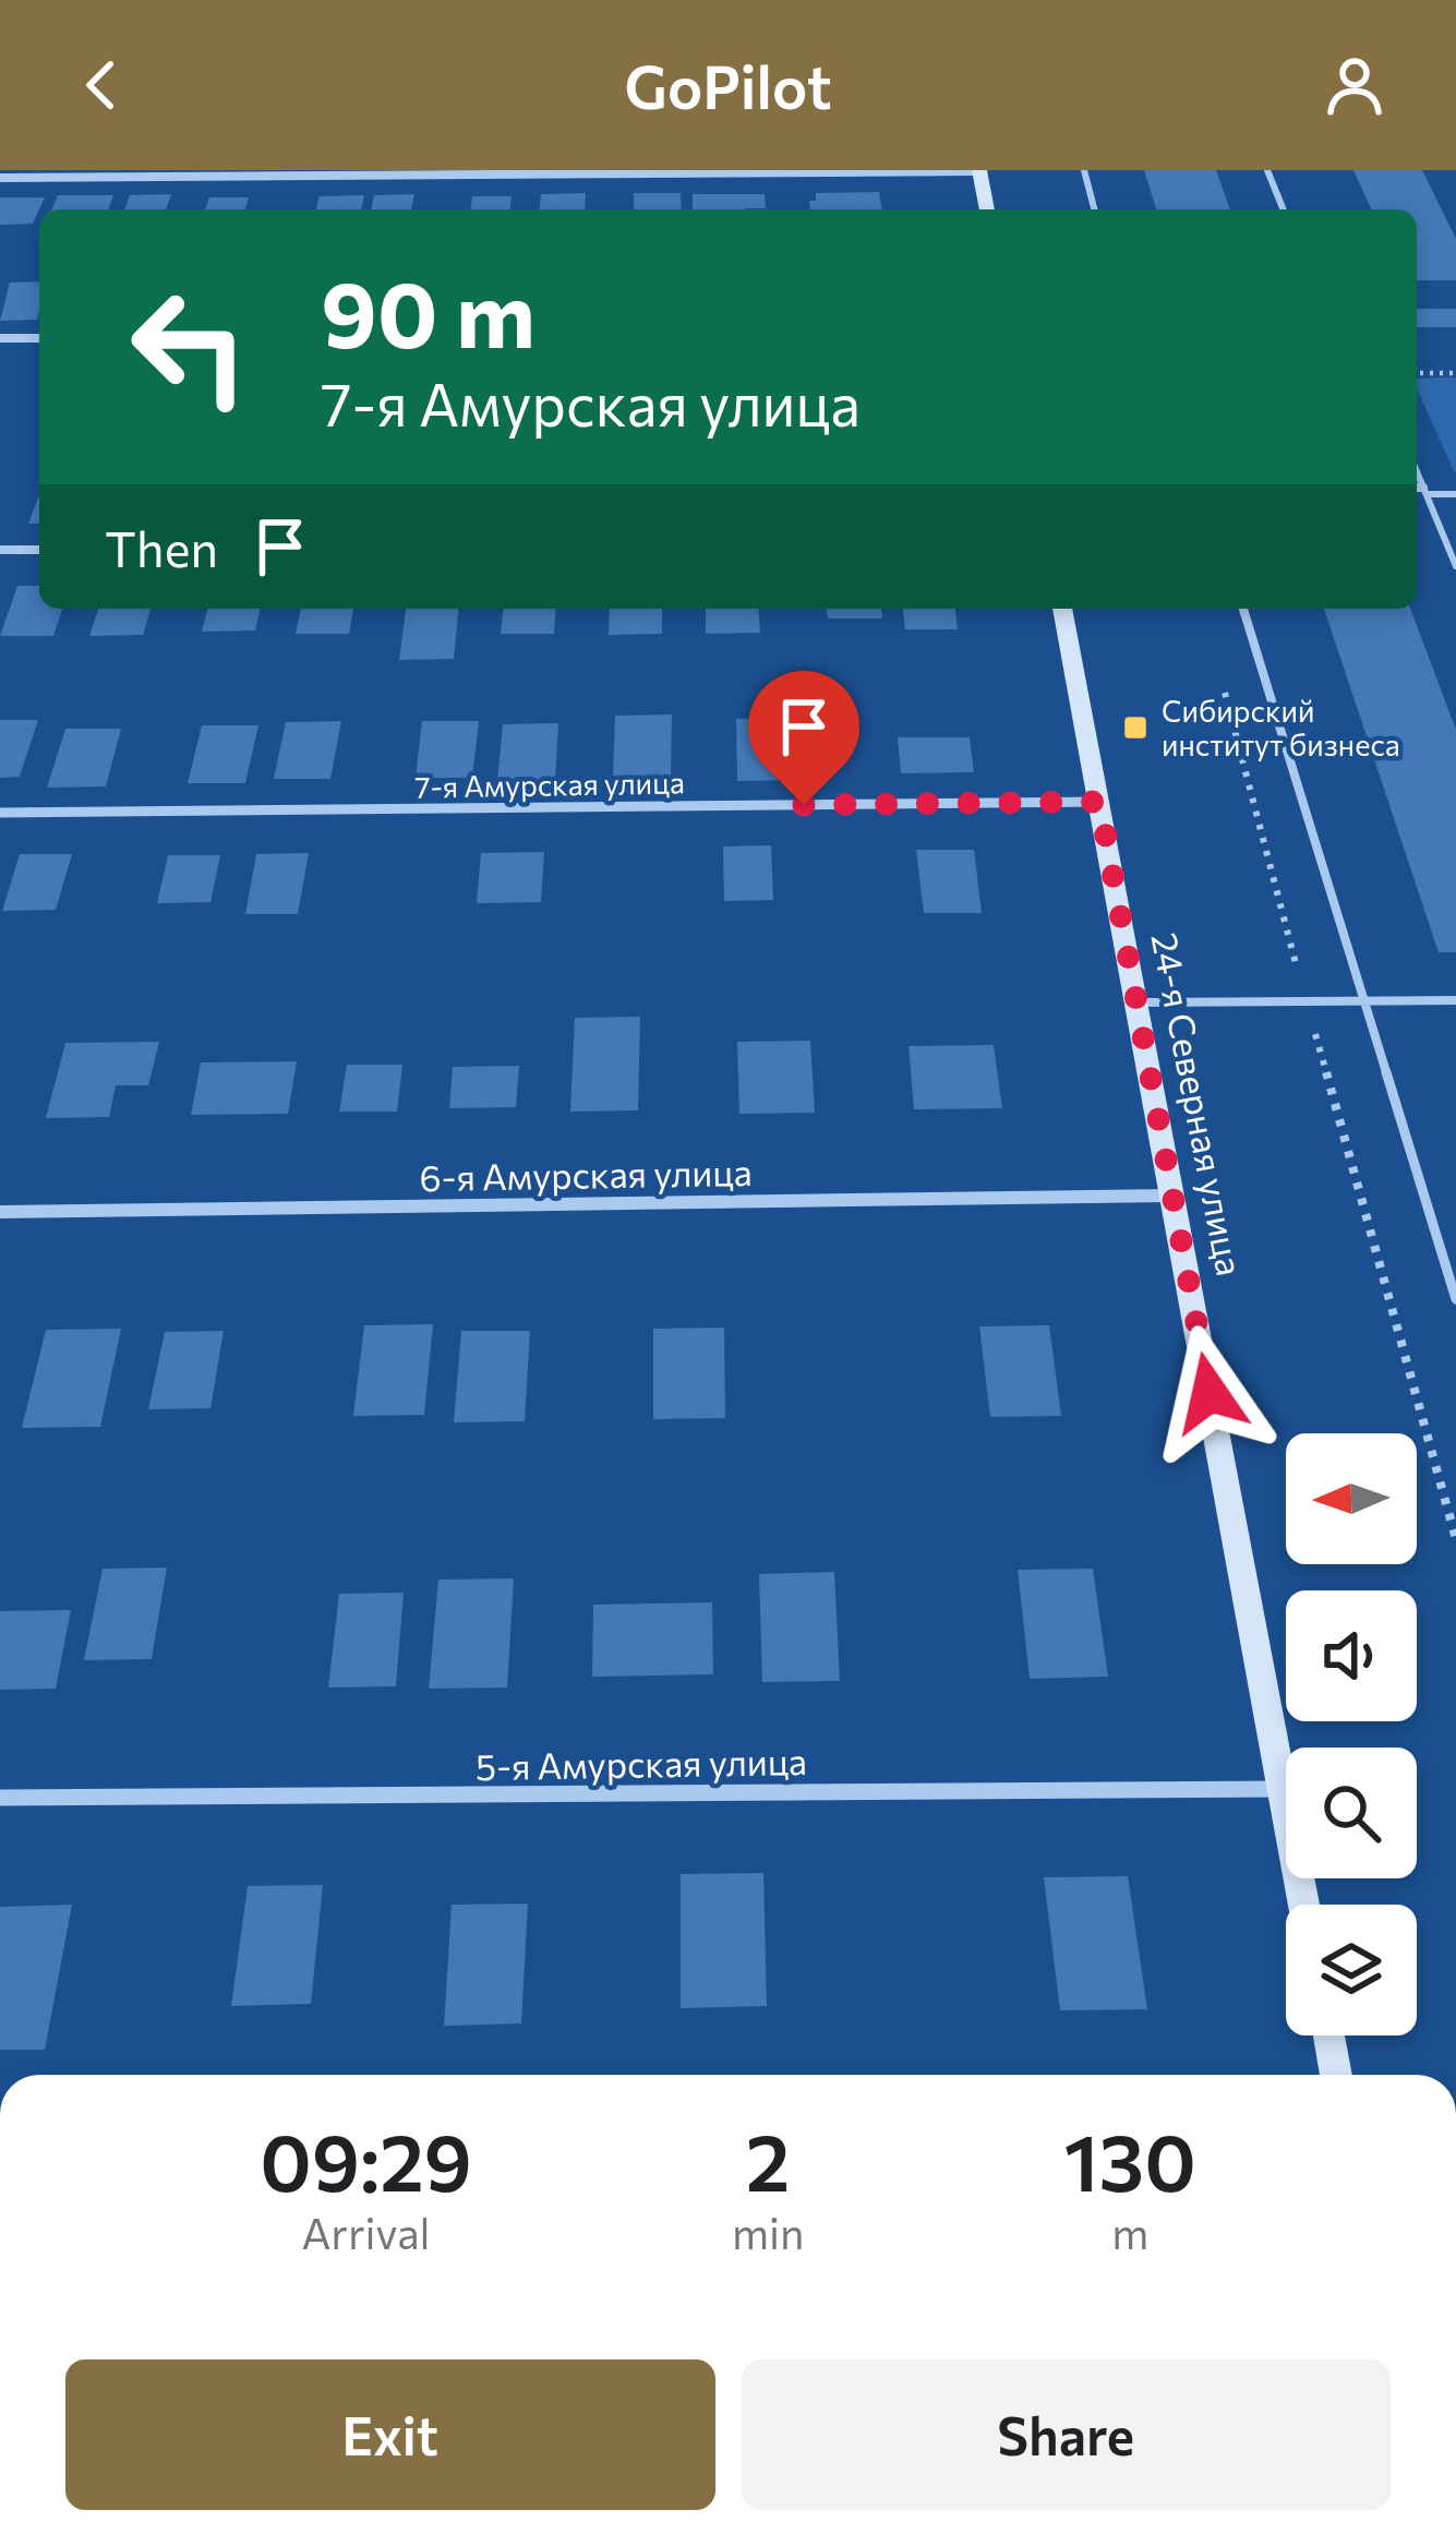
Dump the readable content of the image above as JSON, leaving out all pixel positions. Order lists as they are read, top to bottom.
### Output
{
  "streets": {
    "main road": ["24-я Северная улица"],
    "street": ["7-я Амурская улица", "6-я Амурская улица", "5-я Амурская улица"]
  },
  "crossings": [
    ["7-я Амурская улица", "24-я Северная улица"],
    ["24-я Северная улица", "6-я Амурская улица"],
    ["24-я Северная улица", "5-я Амурская улица"]
  ],
  "places": {
    "transit": ["Сибирский институт бизнеса"]
  },
  "north": "left",
  "page": {
    "header": "GoPilot",
    "turn": ["90 m", "7-я Амурская улица"],
    "then": "Then",
    "eta": [
      "09:29",
      "Arrival",
      "2",
      "min",
      "130",
      "m"
    ],
    "buttons": ["Exit", "Share"]
  }
}
